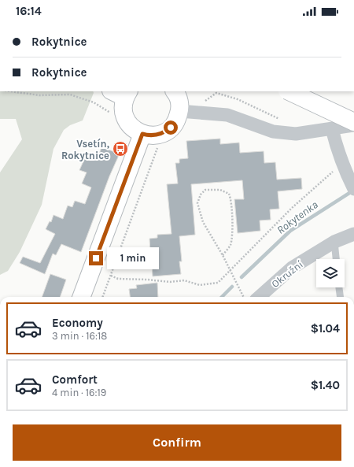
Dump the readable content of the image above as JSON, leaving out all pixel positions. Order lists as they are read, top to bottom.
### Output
{
  "streets": {
    "street": ["Okružní"]
  },
  "water": ["Rokytenka"],
  "places": {
    "bus stop": ["Vsetín, Rokytnice"]
  },
  "page": {
    "status": "16:14",
    "banner": ["Rokytnice", "Rokytnice"],
    "bubble": "1 min",
    "list": [
      {
        "name": "Economy",
        "note": "3 min · 16:18",
        "value": "$1.04"
      },
      {
        "name": "Comfort",
        "note": "4 min · 16:19",
        "value": "$1.40"
      }
    ],
    "buttons": "Confirm"
  }
}
